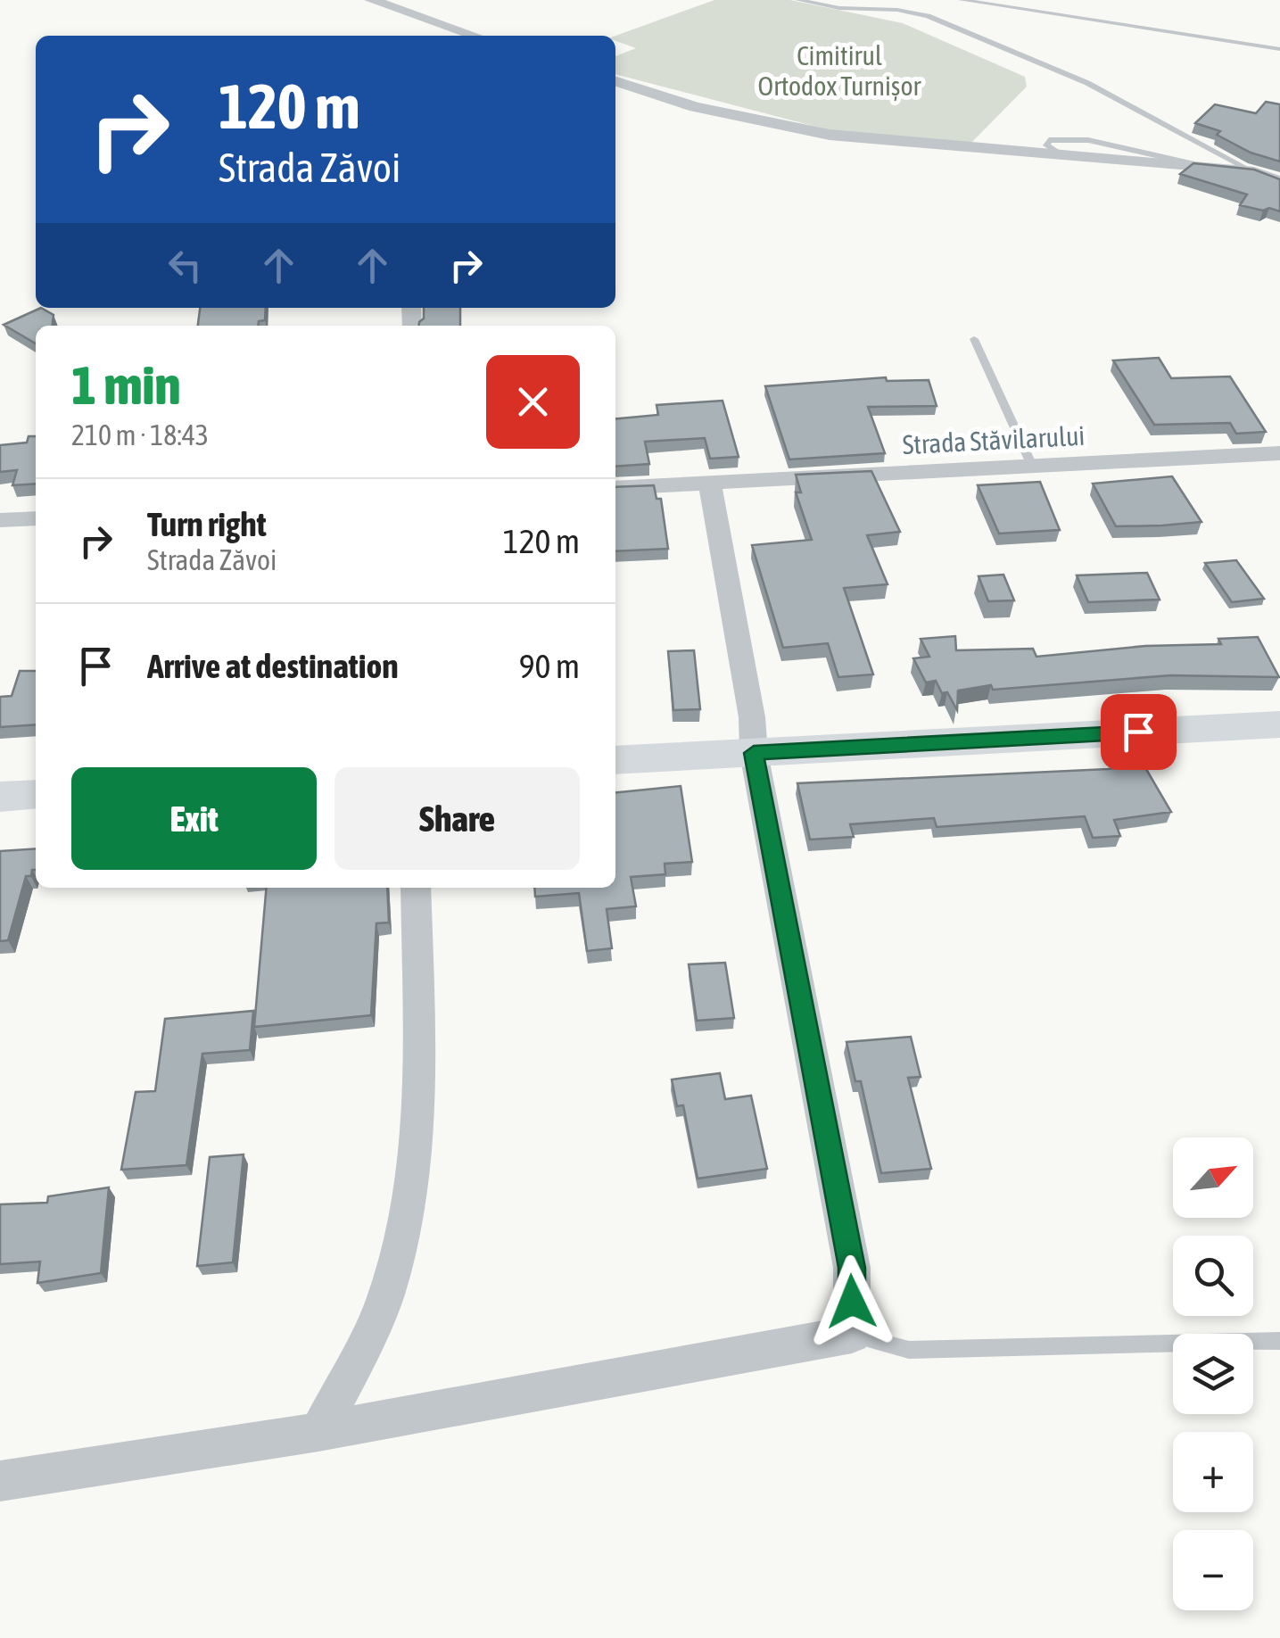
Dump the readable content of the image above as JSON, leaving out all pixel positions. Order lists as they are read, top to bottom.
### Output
{
  "streets": {
    "street": ["Strada Stăvilarului"]
  },
  "parks": ["Cimitirul Ortodox Turnișor"],
  "north": "top right",
  "page": {
    "turn": ["120 m", "Strada Zăvoi"],
    "heading": ["1 min", "210 m · 18:43"],
    "list": [
      {
        "name": "Turn right",
        "note": "Strada Zăvoi",
        "value": "120 m"
      },
      {
        "name": "Arrive at destination",
        "value": "90 m"
      }
    ],
    "buttons": ["Exit", "Share"],
    "map_buttons": ["+", "−"]
  }
}
